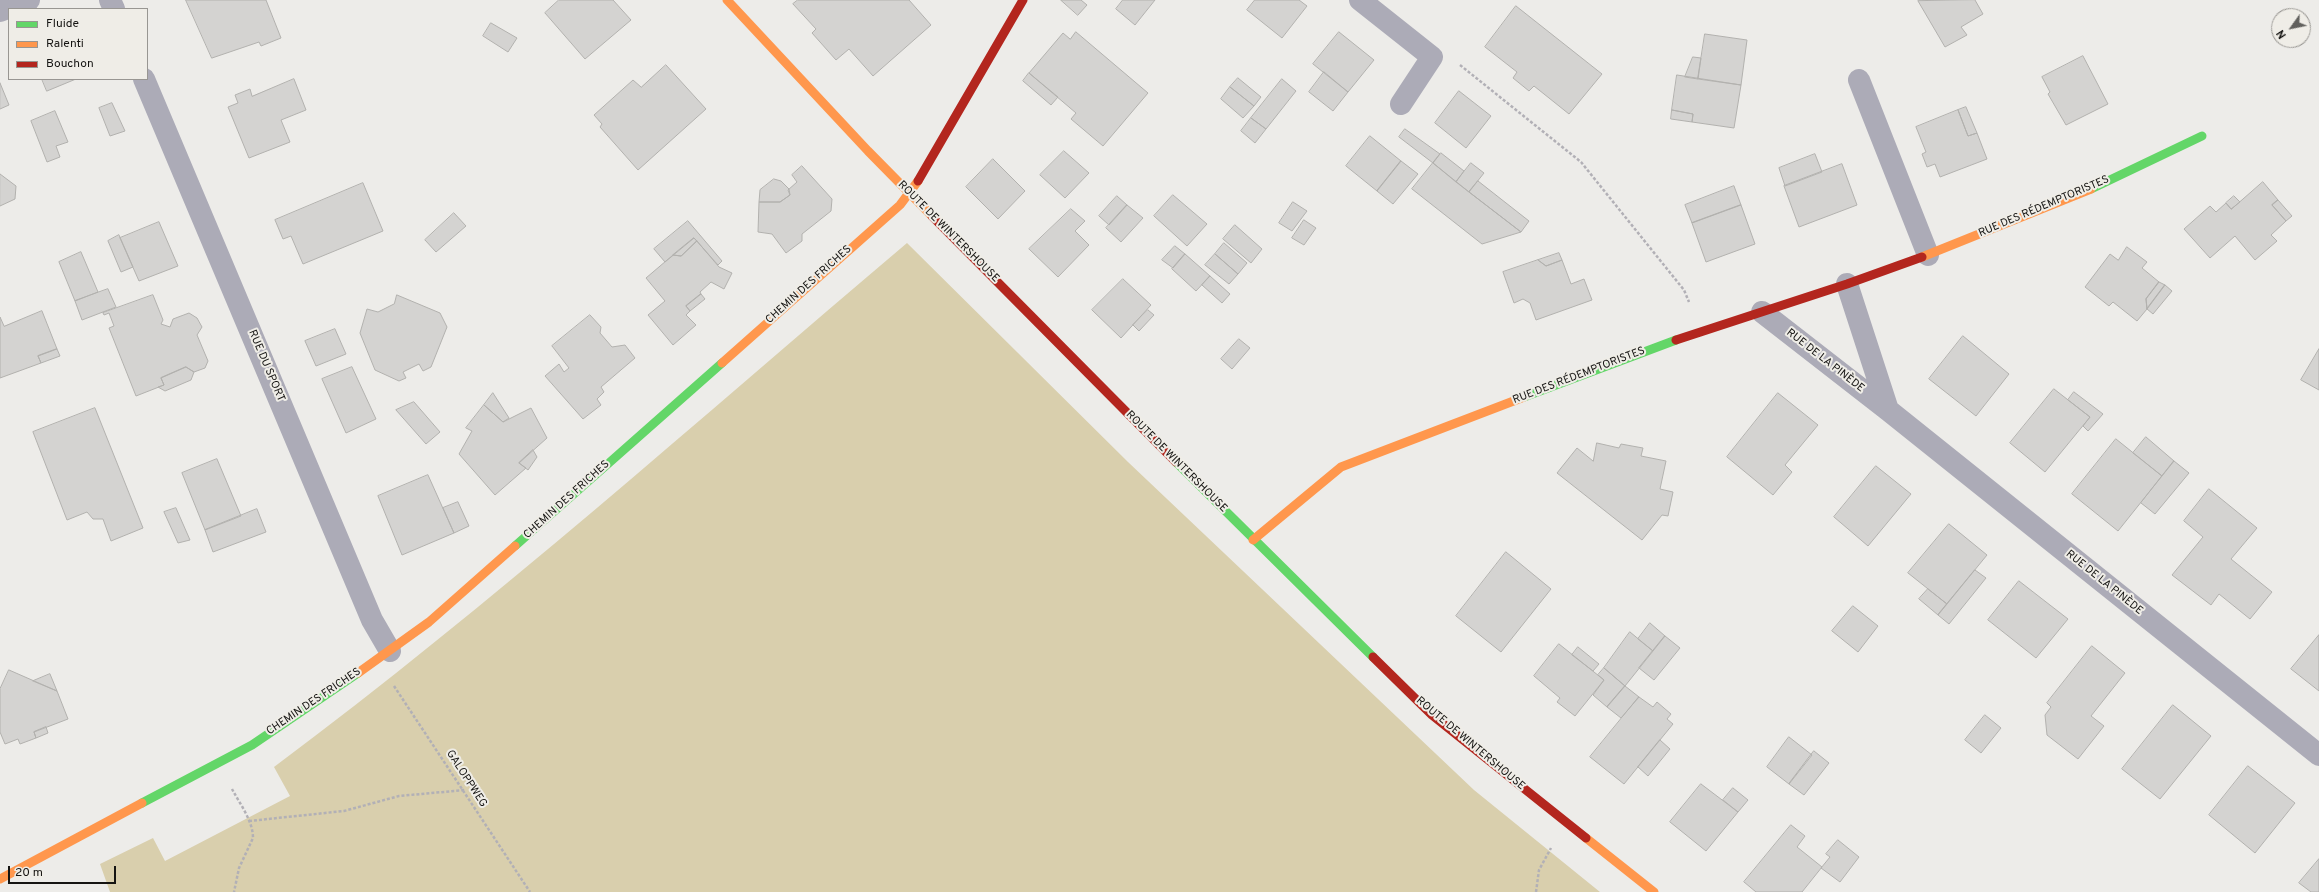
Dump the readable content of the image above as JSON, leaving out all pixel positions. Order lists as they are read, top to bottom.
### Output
{
  "streets": {
    "street": [
      "RUE DES RÉDEMPTORISTES",
      "ROUTE DE WINTERSHOUSE",
      "CHEMIN DES FRICHES",
      "RUE DE LA PINÈDE",
      "RUE DU SPORT"
    ],
    "path": ["GALOPPWEG"]
  },
  "crossings": [
    ["RUE DES RÉDEMPTORISTES", "ROUTE DE WINTERSHOUSE"],
    ["RUE DES RÉDEMPTORISTES", "RUE DE LA PINÈDE"],
    ["ROUTE DE WINTERSHOUSE", "CHEMIN DES FRICHES"],
    ["CHEMIN DES FRICHES", "RUE DU SPORT"]
  ],
  "legend": ["Fluide", "Ralenti", "Bouchon"],
  "scale_bar": "20 m",
  "north": "bottom left"
}
